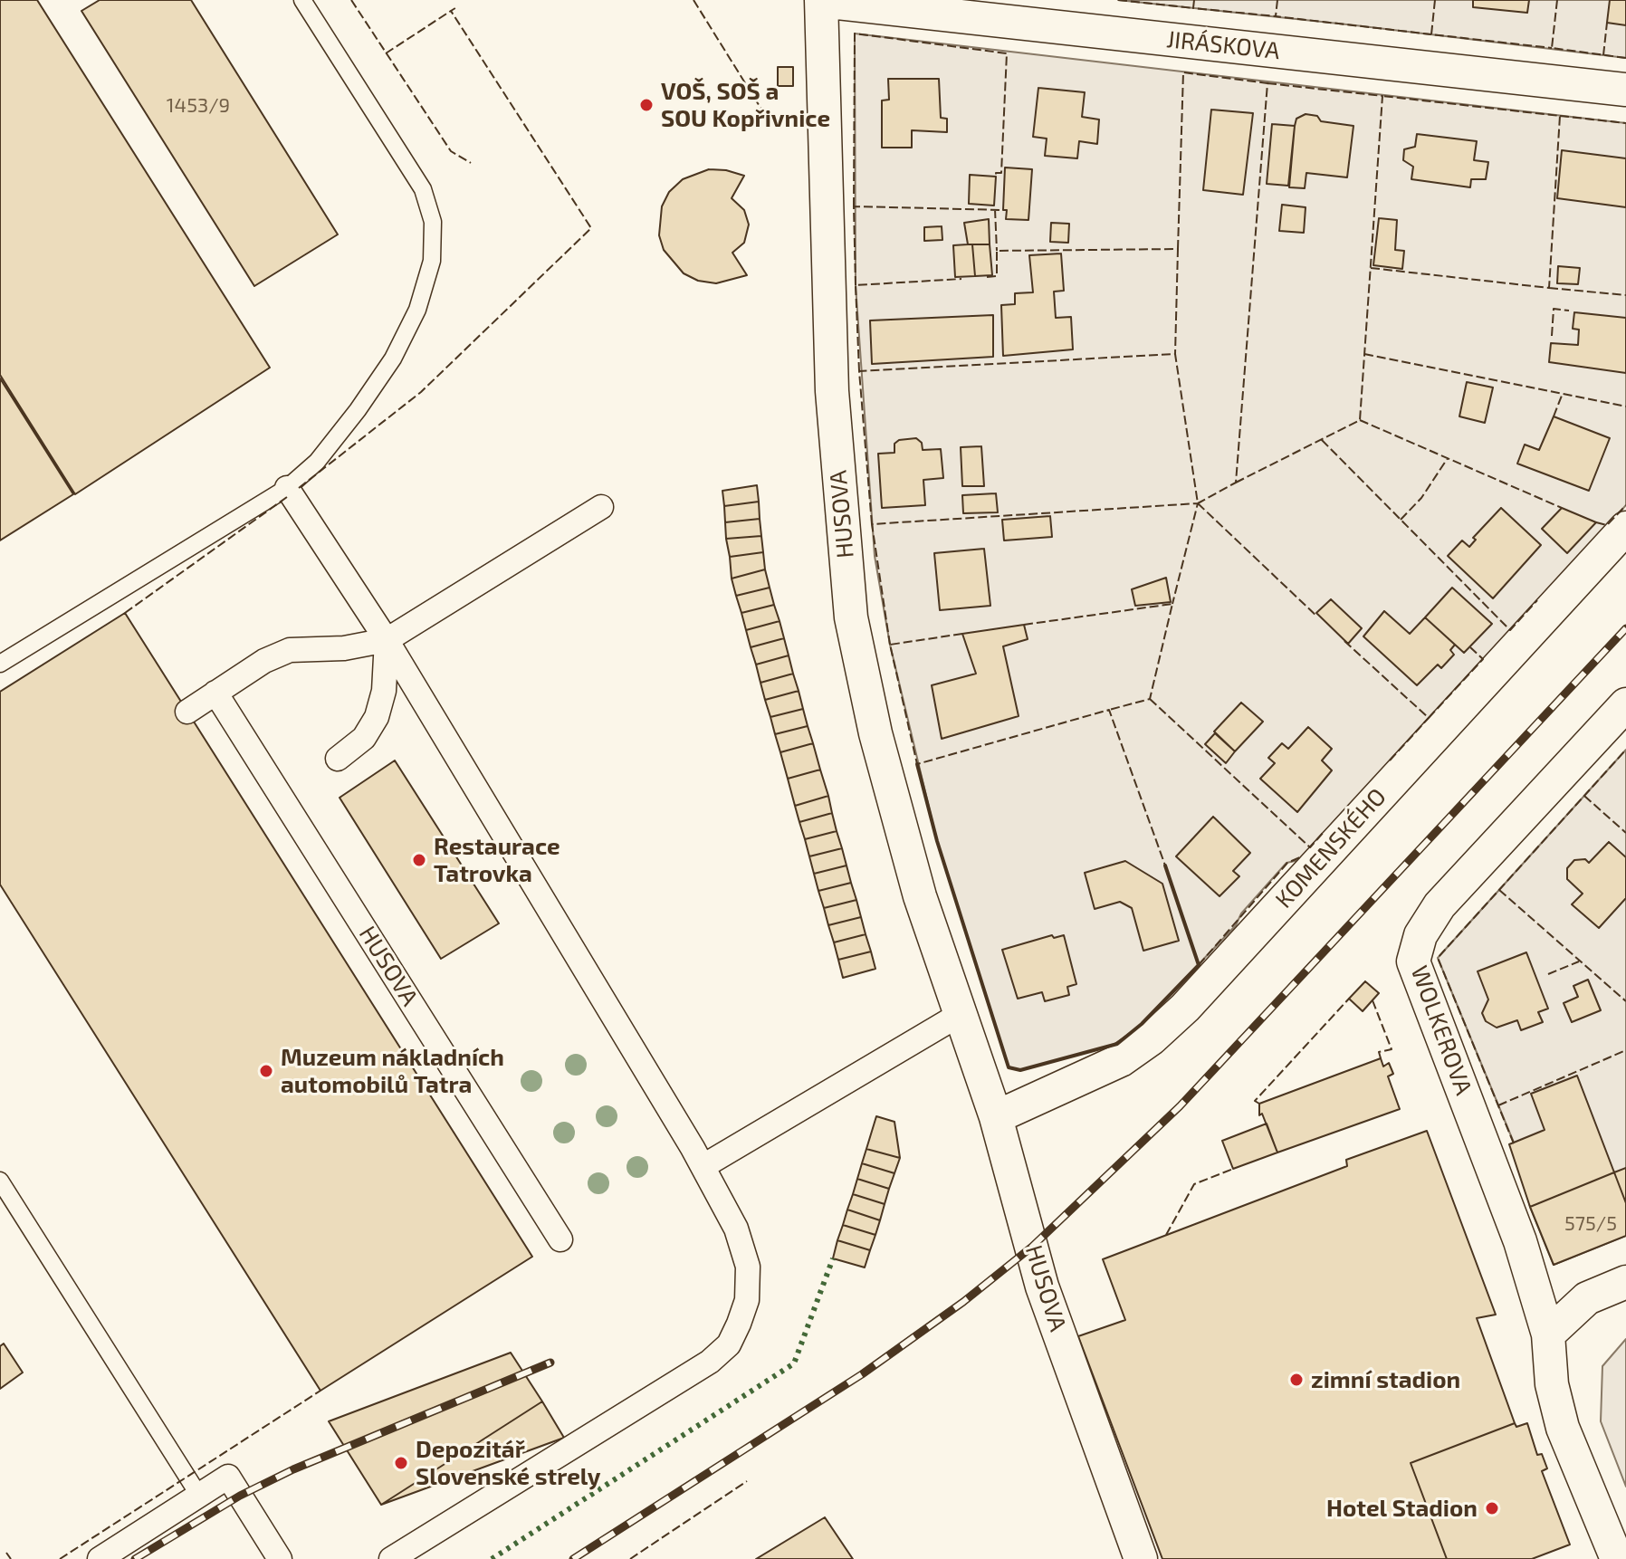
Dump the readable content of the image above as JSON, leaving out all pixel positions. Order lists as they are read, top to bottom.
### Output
{
  "streets": {
    "street": [
      "JIRÁSKOVA",
      "HUSOVA",
      "KOMENSKÉHO",
      "WOLKEROVA"
    ]
  },
  "crossings": [
    ["JIRÁSKOVA", "HUSOVA"],
    ["HUSOVA", "KOMENSKÉHO"]
  ],
  "places": [
    "VOŠ, SOŠ a SOU Kopřivnice",
    "Restaurace Tatrovka",
    "Muzeum nákladních automobilů Tatra",
    "zimní stadion",
    "Depozitář Slovenské strely",
    "Hotel Stadion"
  ],
  "house_numbers": ["1453/9", "575/5"]
}
